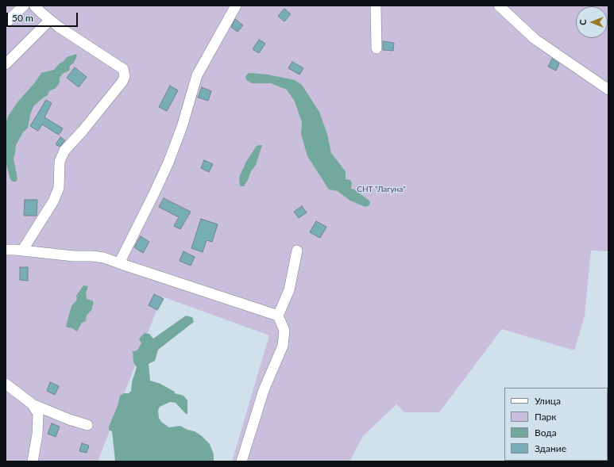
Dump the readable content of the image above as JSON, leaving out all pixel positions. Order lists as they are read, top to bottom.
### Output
{
  "parks": ["СНТ \"Лагуна\""],
  "legend": [
    "Улица",
    "Парк",
    "Вода",
    "Здание"
  ],
  "scale_bar": "50 m",
  "north": "left"
}
